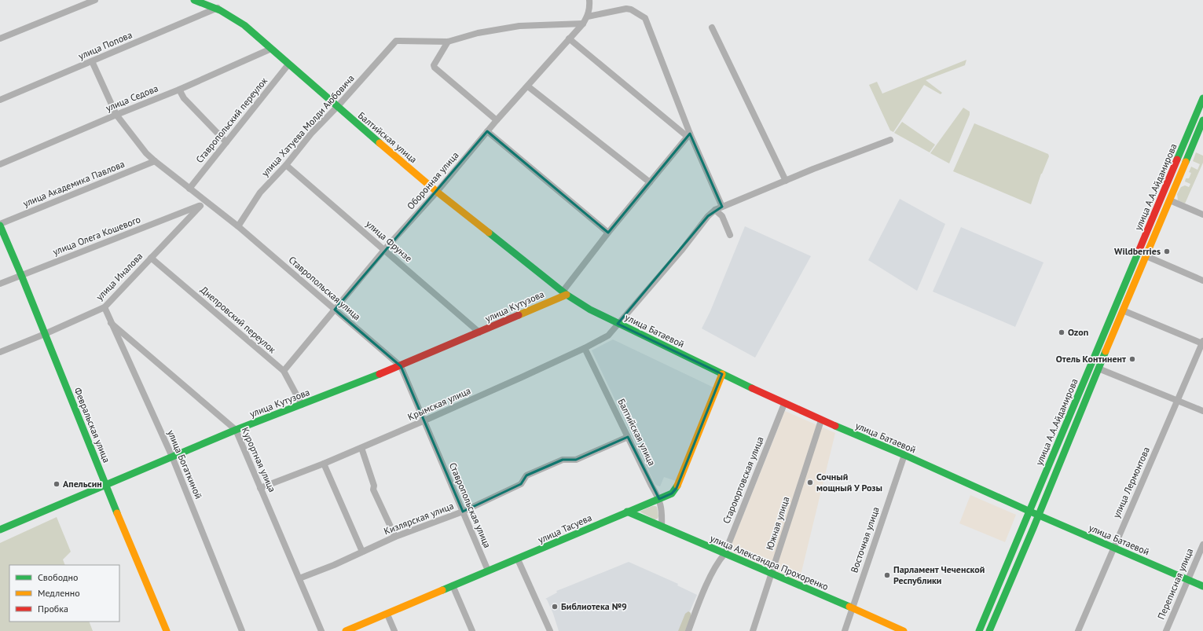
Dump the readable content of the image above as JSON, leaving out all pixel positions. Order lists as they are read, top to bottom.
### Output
{
  "streets": {
    "main road": [
      "Балтийская улица",
      "улица А.А.Айдамирова",
      "улица Кутузова",
      "улица Батаевой",
      "Февральская улица",
      "улица Тасуева",
      "улица Александра Прохоренко"
    ],
    "street": [
      "улица Попова",
      "улица Седова",
      "Ставропольский переулок",
      "улица Хатуева Молди Аюбовича",
      "Оборонная улица",
      "улица Академика Павлова",
      "улица Олега Кошевого",
      "улица Фрунзе",
      "улица Иналова",
      "Ставропольская улица",
      "Днепровский переулок",
      "Крымская улица",
      "Курортная улица",
      "улица Богаткиной",
      "Староюртовская улица",
      "улица Лермонтова",
      "Кизлярская улица",
      "Южная улица",
      "Восточная улица",
      "Переписная улица"
    ]
  },
  "crossings": [
    ["улица Попова", "Балтийская улица"],
    ["улица Попова", "Ставропольская улица"],
    ["улица Седова", "Балтийская улица"],
    ["улица Седова", "Ставропольская улица"],
    ["Ставропольский переулок", "Балтийская улица"],
    ["Ставропольский переулок", "Ставропольская улица"],
    ["улица Хатуева Молди Аюбовича", "Балтийская улица"],
    ["улица Хатуева Молди Аюбовича", "улица Фрунзе"],
    ["улица Хатуева Молди Аюбовича", "Ставропольская улица"],
    ["Балтийская улица", "Оборонная улица"],
    ["Балтийская улица", "улица Кутузова"],
    ["Балтийская улица", "улица Батаевой"],
    ["Балтийская улица", "Крымская улица"],
    ["Балтийская улица", "Кизлярская улица"],
    ["Балтийская улица", "улица Тасуева"],
    ["Балтийская улица", "улица Александра Прохоренко"],
    ["Оборонная улица", "улица Фрунзе"],
    ["Оборонная улица", "Ставропольская улица"],
    ["Оборонная улица", "Днепровский переулок"],
    ["улица Академика Павлова", "Ставропольская улица"],
    ["улица Академика Павлова", "Февральская улица"],
    ["улица А.А.Айдамирова", "улица Батаевой"],
    ["улица Олега Кошевого", "улица Иналова"],
    ["улица Олега Кошевого", "Февральская улица"],
    ["улица Фрунзе", "улица Кутузова"],
    ["улица Иналова", "Днепровский переулок"],
    ["улица Иналова", "Февральская улица"],
    ["улица Иналова", "улица Богаткиной"],
    ["Ставропольская улица", "улица Кутузова"],
    ["Ставропольская улица", "Крымская улица"],
    ["Ставропольская улица", "Кизлярская улица"],
    ["Ставропольская улица", "улица Тасуева"],
    ["улица Кутузова", "Днепровский переулок"],
    ["улица Кутузова", "улица Батаевой"],
    ["улица Кутузова", "Февральская улица"],
    ["улица Кутузова", "Курортная улица"],
    ["улица Кутузова", "улица Богаткиной"],
    ["улица Батаевой", "Крымская улица"],
    ["улица Батаевой", "Староюртовская улица"],
    ["улица Батаевой", "улица Лермонтова"],
    ["улица Батаевой", "Южная улица"],
    ["улица Батаевой", "улица Тасуева"],
    ["улица Батаевой", "Восточная улица"],
    ["улица Батаевой", "Переписная улица"],
    ["Крымская улица", "Курортная улица"],
    ["Курортная улица", "улица Богаткиной"],
    ["Курортная улица", "Кизлярская улица"],
    ["Староюртовская улица", "улица Александра Прохоренко"],
    ["Южная улица", "улица Александра Прохоренко"],
    ["улица Тасуева", "улица Александра Прохоренко"],
    ["Восточная улица", "улица Александра Прохоренко"]
  ],
  "places": [
    "Wildberries",
    "Ozon",
    "Отель Континент",
    "Сочный мощный У Розы",
    "Апельсин",
    "Парламент Чеченской Республики",
    "Библиотека №9"
  ],
  "legend": ["Свободно", "Медленно", "Пробка"]
}
